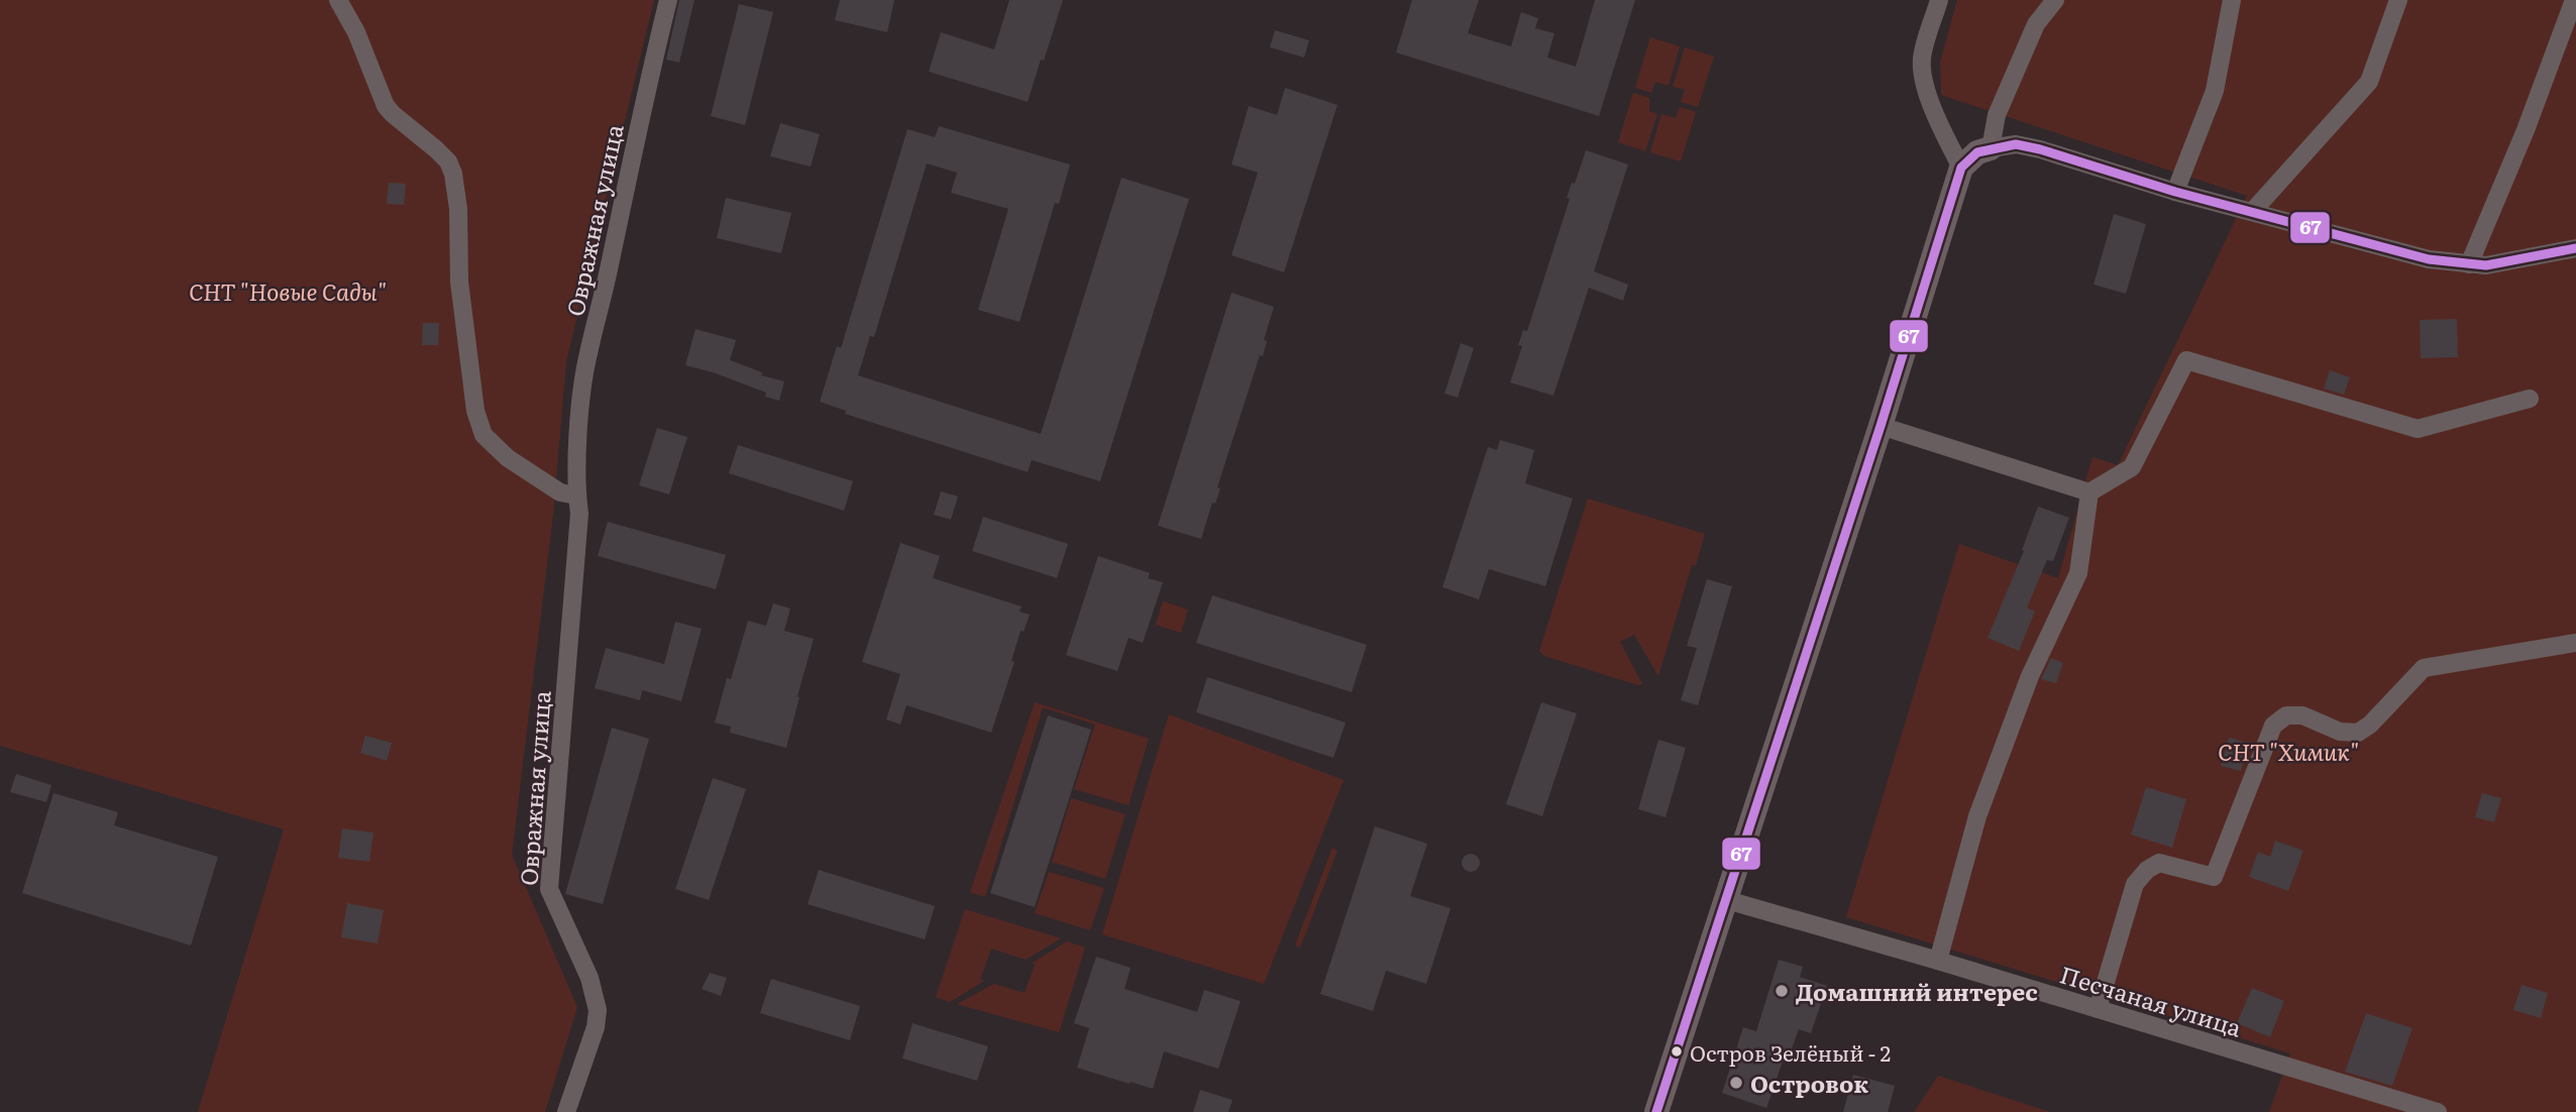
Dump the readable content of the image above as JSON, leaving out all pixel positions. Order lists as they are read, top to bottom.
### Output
{
  "streets": {
    "street": ["Овражная улица", "Песчаная улица"]
  },
  "parks": ["СНТ \"Новые Сады\"", "СНТ \"Химик\""],
  "places": ["Домашний интерес", "Остров Зелёный - 2", "Островок"],
  "lines": ["transit line 67"]
}
